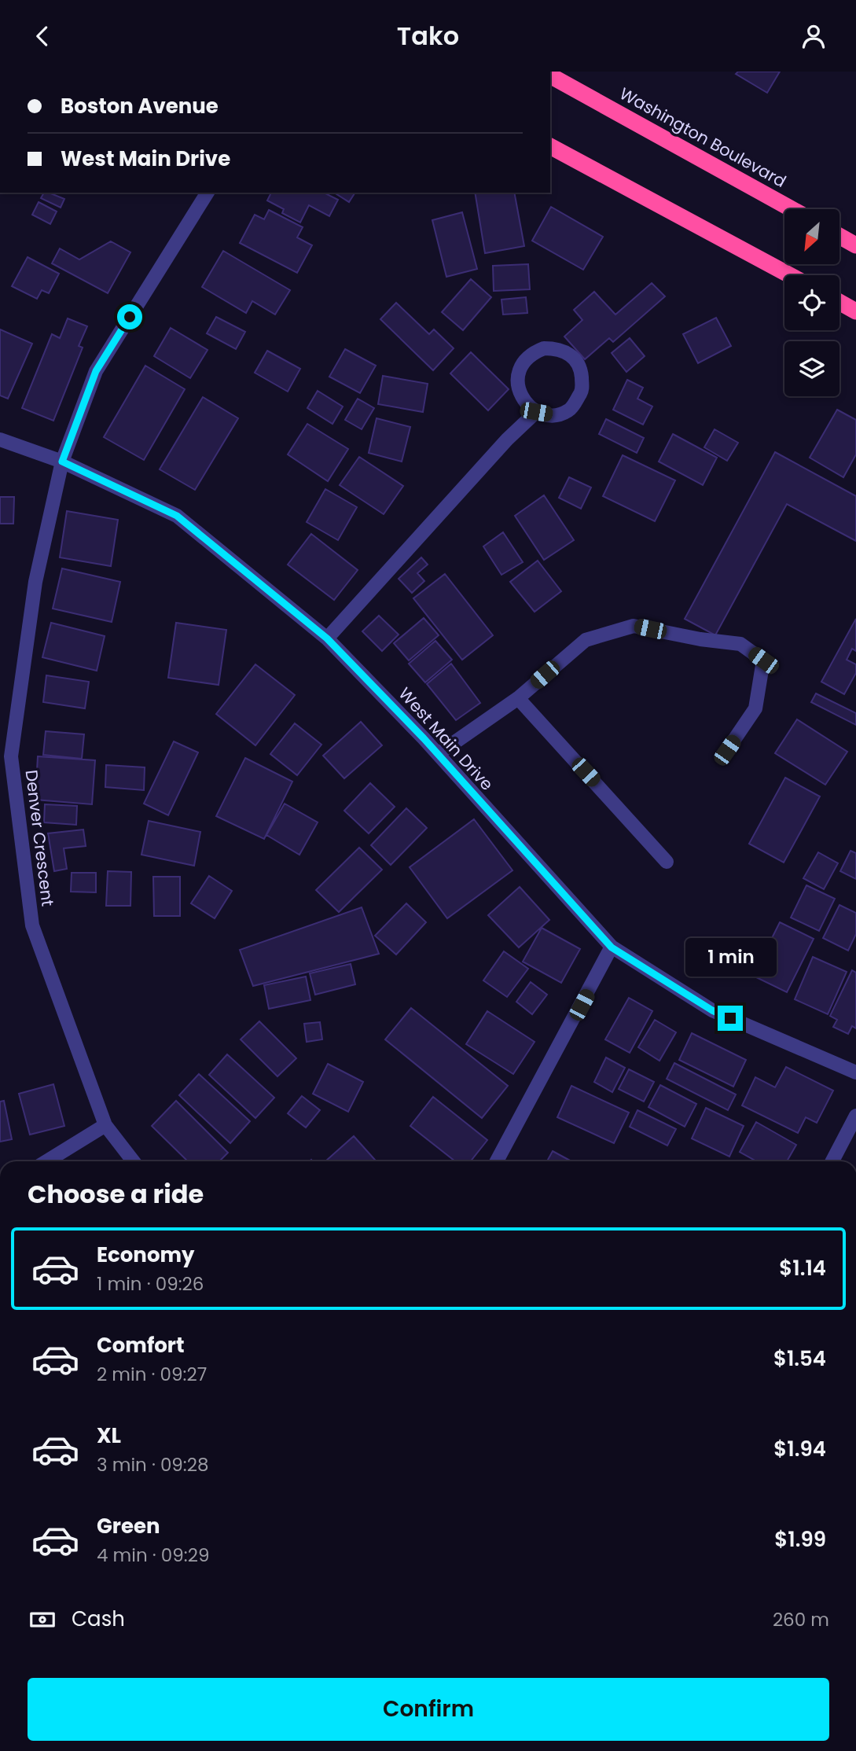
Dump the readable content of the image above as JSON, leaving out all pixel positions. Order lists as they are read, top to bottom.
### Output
{
  "streets": {
    "highway": ["Washington Boulevard"],
    "street": ["West Main Drive", "Denver Crescent"]
  },
  "crossings": [
    ["West Main Drive", "Denver Crescent"]
  ],
  "north": "bottom left",
  "page": {
    "header": "Tako",
    "banner": ["Boston Avenue", "West Main Drive"],
    "bubble": "1 min",
    "heading": "Choose a ride",
    "list": [
      {
        "name": "Economy",
        "note": "1 min · 09:26",
        "value": "$1.14"
      },
      {
        "name": "Comfort",
        "note": "2 min · 09:27",
        "value": "$1.54"
      },
      {
        "name": "XL",
        "note": "3 min · 09:28",
        "value": "$1.94"
      },
      {
        "name": "Green",
        "note": "4 min · 09:29",
        "value": "$1.99"
      }
    ],
    "pay": ["Cash", "260 m"],
    "buttons": "Confirm"
  }
}
